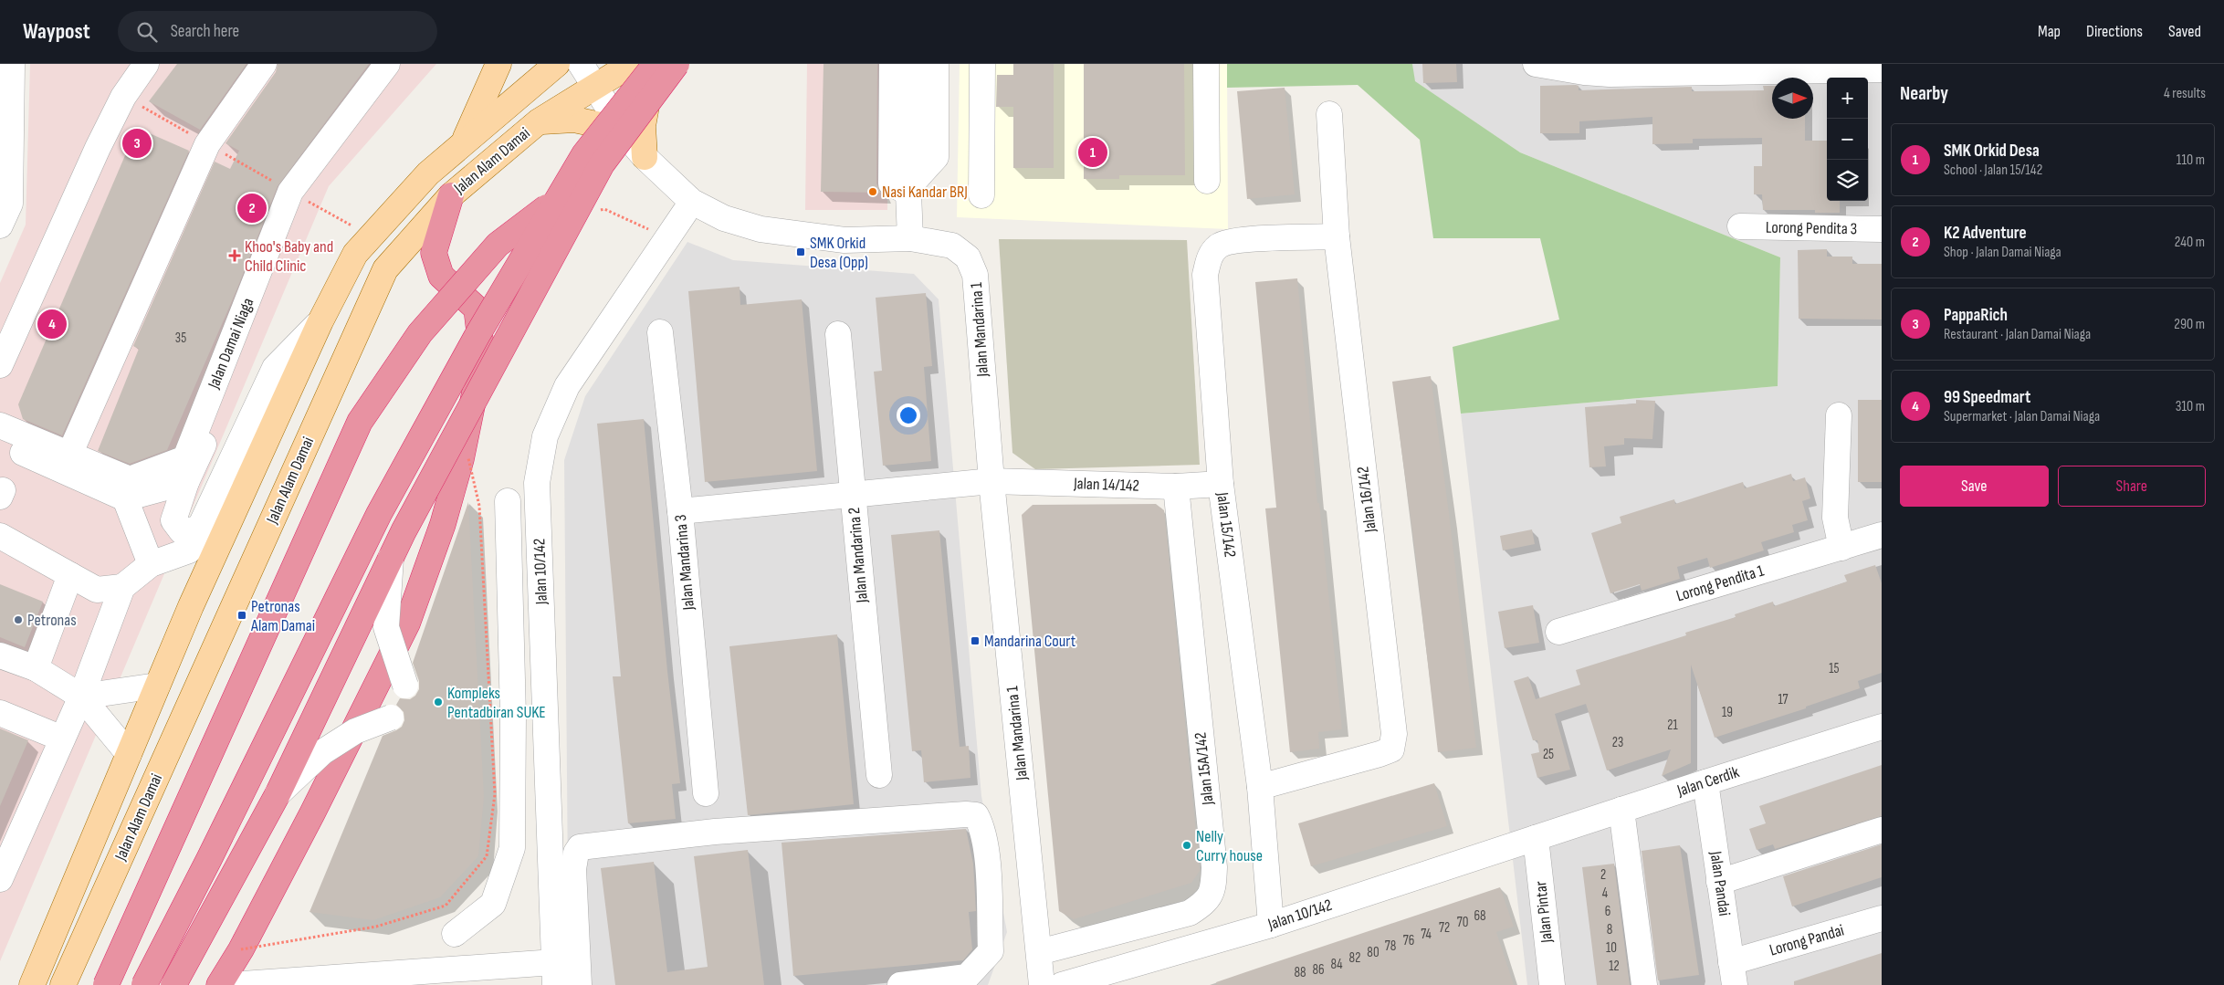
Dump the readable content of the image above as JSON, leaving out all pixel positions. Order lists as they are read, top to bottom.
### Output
{
  "streets": {
    "main road": ["Jalan Alam Damai"],
    "street": [
      "Lorong Pendita 3",
      "Jalan Mandarina 1",
      "Jalan Damai Niaga",
      "Jalan 14/142",
      "Jalan 16/142",
      "Jalan 15/142",
      "Jalan Mandarina 2",
      "Jalan Mandarina 3",
      "Jalan 10/142",
      "Lorong Pendita 1",
      "Jalan 15A/142",
      "Jalan Cerdik",
      "Jalan Pandai",
      "Jalan Pintar",
      "Lorong Pandai"
    ]
  },
  "crossings": [
    ["Jalan Alam Damai", "Jalan Mandarina 1"],
    ["Jalan Mandarina 1", "Jalan 14/142"],
    ["Jalan Mandarina 1", "Jalan 10/142"],
    ["Jalan Mandarina 1", "Jalan 15A/142"],
    ["Jalan 14/142", "Jalan 15/142"],
    ["Jalan 14/142", "Jalan 15A/142"],
    ["Jalan 16/142", "Jalan 15/142"],
    ["Jalan 15/142", "Jalan 10/142"],
    ["Jalan 10/142", "Jalan Cerdik"],
    ["Jalan 10/142", "Jalan Pintar"],
    ["Jalan Cerdik", "Jalan Pandai"],
    ["Jalan Cerdik", "Jalan Pintar"],
    ["Jalan Pandai", "Lorong Pandai"]
  ],
  "places": {
    "other": [
      "Nasi Kandar BRJ",
      "Petronas",
      "Kompleks Pentadbiran SUKE",
      "Nelly Curry house"
    ],
    "transit": ["SMK Orkid Desa (Opp)", "Petronas Alam Damai", "Mandarina Court"],
    "health": ["Khoo's Baby and Child Clinic"]
  },
  "house_numbers": [
    "35",
    "15",
    "17",
    "19",
    "21",
    "23",
    "25",
    "2",
    "4",
    "6",
    "68",
    "70",
    "72",
    "8",
    "74",
    "76",
    "78",
    "10",
    "80",
    "82",
    "84",
    "12",
    "86",
    "88"
  ],
  "north": "right",
  "page": {
    "header": "Waypost",
    "search": "Search here",
    "nav": ["Map", "Directions", "Saved"],
    "heading": ["Nearby", "4 results"],
    "map_buttons": ["+", "−"],
    "list": [
      {
        "mark": "1",
        "name": "SMK Orkid Desa",
        "note": "School · Jalan 15/142",
        "value": "110 m"
      },
      {
        "mark": "2",
        "name": "K2 Adventure",
        "note": "Shop · Jalan Damai Niaga",
        "value": "240 m"
      },
      {
        "mark": "3",
        "name": "PappaRich",
        "note": "Restaurant · Jalan Damai Niaga",
        "value": "290 m"
      },
      {
        "mark": "4",
        "name": "99 Speedmart",
        "note": "Supermarket · Jalan Damai Niaga",
        "value": "310 m"
      }
    ],
    "pins": [
      "3",
      "1",
      "2",
      "4"
    ],
    "buttons": ["Save", "Share"]
  }
}
